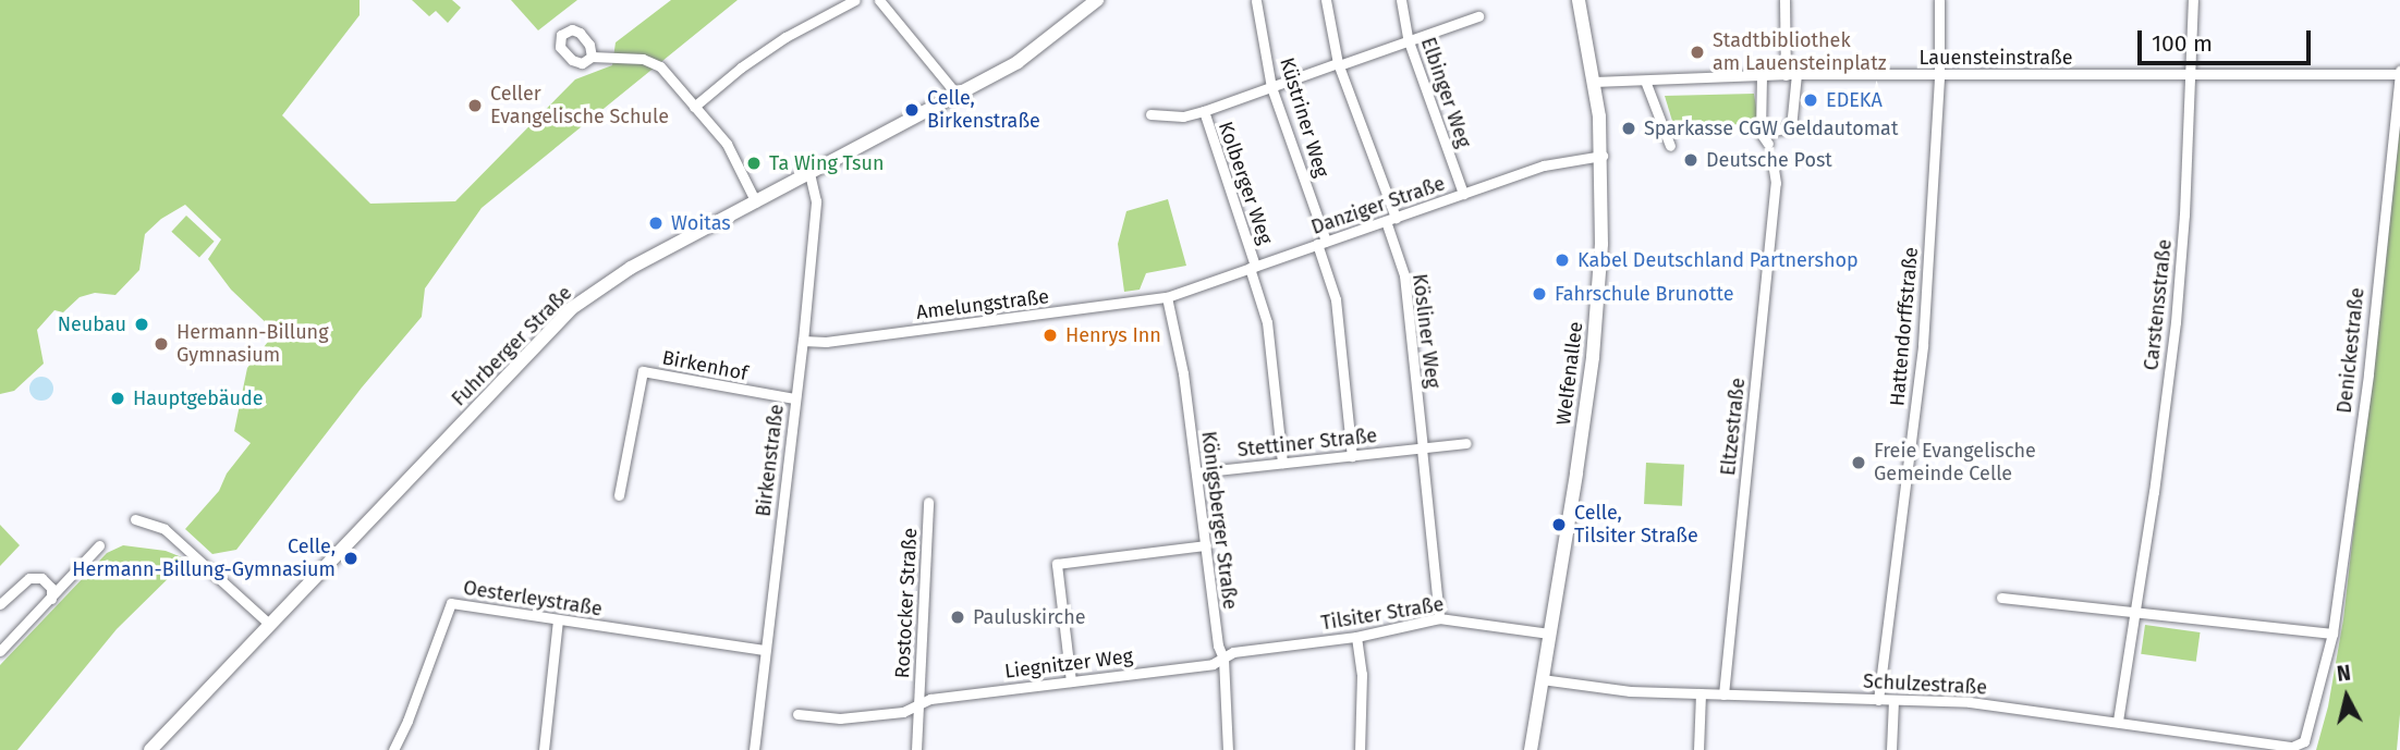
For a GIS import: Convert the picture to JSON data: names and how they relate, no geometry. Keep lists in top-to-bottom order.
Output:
{
  "streets": {
    "main road": ["Fuhrberger Straße", "Welfenallee"],
    "street": [
      "Lauensteinstraße",
      "Elbinger Weg",
      "Küstriner Weg",
      "Kolberger Weg",
      "Danziger Straße",
      "Amelungstraße",
      "Carstensstraße",
      "Hattendorffstraße",
      "Kösliner Weg",
      "Denickestraße",
      "Birkenhof",
      "Eltzestraße",
      "Stettiner Straße",
      "Birkenstraße",
      "Königsberger Straße",
      "Oesterleystraße",
      "Rostocker Straße",
      "Tilsiter Straße",
      "Liegnitzer Weg",
      "Schulzestraße"
    ]
  },
  "crossings": [
    ["Lauensteinstraße", "Carstensstraße"],
    ["Lauensteinstraße", "Hattendorffstraße"],
    ["Lauensteinstraße", "Denickestraße"],
    ["Lauensteinstraße", "Welfenallee"],
    ["Elbinger Weg", "Danziger Straße"],
    ["Küstriner Weg", "Danziger Straße"],
    ["Küstriner Weg", "Stettiner Straße"],
    ["Kolberger Weg", "Danziger Straße"],
    ["Kolberger Weg", "Stettiner Straße"],
    ["Danziger Straße", "Amelungstraße"],
    ["Danziger Straße", "Kösliner Weg"],
    ["Danziger Straße", "Welfenallee"],
    ["Danziger Straße", "Königsberger Straße"],
    ["Amelungstraße", "Birkenstraße"],
    ["Amelungstraße", "Königsberger Straße"],
    ["Carstensstraße", "Schulzestraße"],
    ["Hattendorffstraße", "Schulzestraße"],
    ["Kösliner Weg", "Stettiner Straße"],
    ["Fuhrberger Straße", "Birkenstraße"],
    ["Denickestraße", "Schulzestraße"],
    ["Birkenhof", "Birkenstraße"],
    ["Welfenallee", "Tilsiter Straße"],
    ["Welfenallee", "Schulzestraße"],
    ["Eltzestraße", "Schulzestraße"],
    ["Stettiner Straße", "Königsberger Straße"],
    ["Birkenstraße", "Oesterleystraße"],
    ["Königsberger Straße", "Tilsiter Straße"],
    ["Königsberger Straße", "Liegnitzer Weg"],
    ["Rostocker Straße", "Liegnitzer Weg"],
    ["Tilsiter Straße", "Liegnitzer Weg"]
  ],
  "places": [
    "Stadtbibliothek am Lauensteinplatz",
    "EDEKA",
    "Celler Evangelische Schule",
    "Celle, Birkenstraße",
    "Sparkasse CGW Geldautomat",
    "Deutsche Post",
    "Ta Wing Tsun",
    "Woitas",
    "Kabel Deutschland Partnershop",
    "Fahrschule Brunotte",
    "Neubau",
    "Henrys Inn",
    "Hermann-Billung Gymnasium",
    "Hauptgebäude",
    "Freie Evangelische Gemeinde Celle",
    "Celle, Tilsiter Straße",
    "Celle, Hermann-Billung-Gymnasium",
    "Pauluskirche"
  ],
  "scale_bar": "100 m",
  "north": "top"
}
